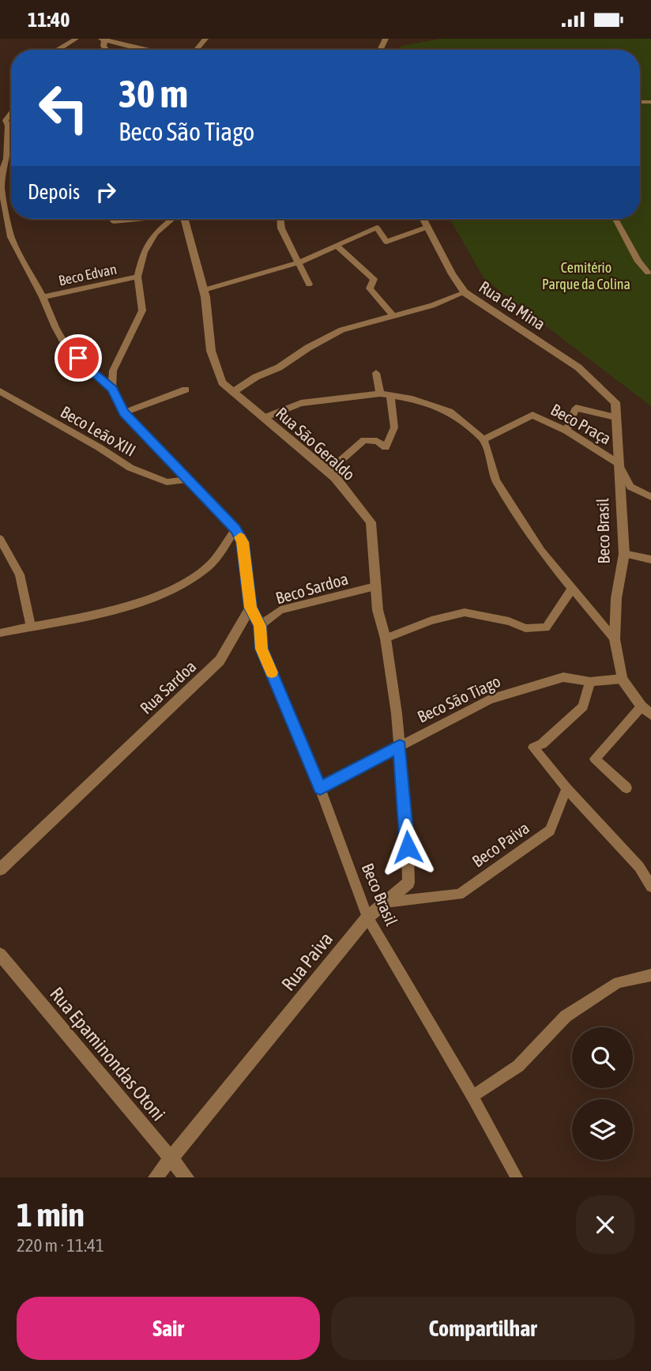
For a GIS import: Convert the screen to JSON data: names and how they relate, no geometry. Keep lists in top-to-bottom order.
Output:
{
  "streets": {
    "street": [
      "Rua da Mina",
      "Rua São Geraldo",
      "Beco Brasil",
      "Rua Sardoa",
      "Rua Paiva",
      "Rua Epaminondas Otoni"
    ],
    "lane": [
      "Beco Edvan",
      "Beco Praça",
      "Beco Leão XIII",
      "Beco Sardoa",
      "Beco São Tiago",
      "Beco Paiva"
    ]
  },
  "crossings": [
    ["Rua da Mina", "Beco Brasil"],
    ["Beco Praça", "Beco Brasil"],
    ["Rua São Geraldo", "Beco Sardoa"],
    ["Rua São Geraldo", "Beco São Tiago"],
    ["Rua São Geraldo", "Rua Paiva"],
    ["Beco Brasil", "Beco Sardoa"],
    ["Beco Brasil", "Rua Sardoa"],
    ["Beco Brasil", "Beco São Tiago"],
    ["Beco Brasil", "Rua Paiva"],
    ["Beco São Tiago", "Rua Paiva"],
    ["Beco Paiva", "Rua Paiva"],
    ["Rua Paiva", "Rua Epaminondas Otoni"]
  ],
  "parks": ["Cemitério Parque da Colina"],
  "page": {
    "status": "11:40",
    "turn": ["30 m", "Beco São Tiago"],
    "then": "Depois",
    "heading": ["1 min", "220 m · 11:41"],
    "buttons": ["Sair", "Compartilhar"]
  }
}
